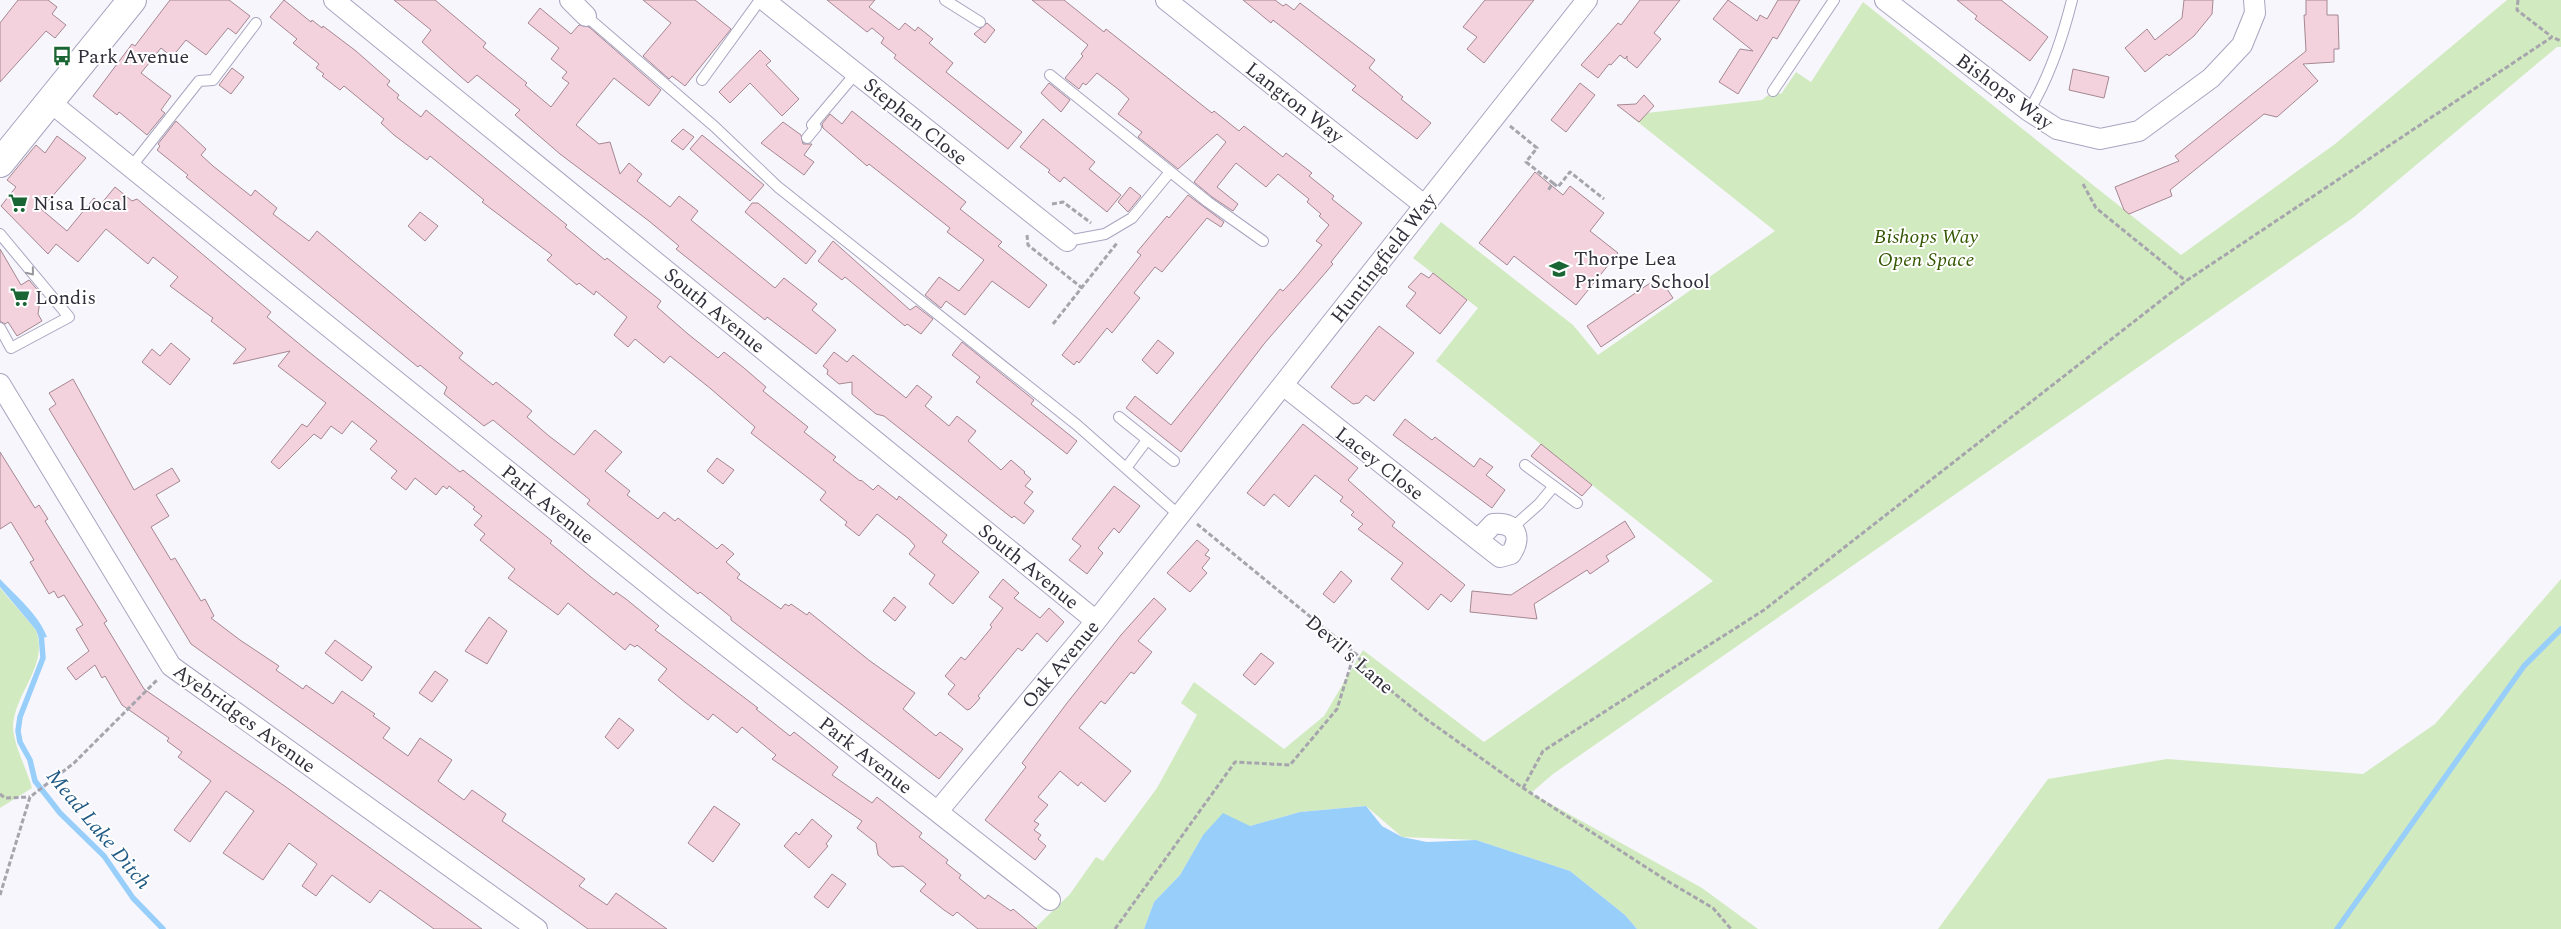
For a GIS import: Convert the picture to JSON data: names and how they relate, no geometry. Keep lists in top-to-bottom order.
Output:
{
  "streets": {
    "street": [
      "Bishops Way",
      "Langton Way",
      "Stephen Close",
      "Huntingfield Way",
      "South Avenue",
      "Lacey Close",
      "Park Avenue",
      "Oak Avenue",
      "Ayebridges Avenue"
    ],
    "path": ["Devil's Lane"]
  },
  "crossings": [
    ["Langton Way", "Huntingfield Way"],
    ["Huntingfield Way", "Lacey Close"],
    ["Huntingfield Way", "Devil's Lane"],
    ["Huntingfield Way", "Oak Avenue"],
    ["South Avenue", "Oak Avenue"],
    ["Park Avenue", "Oak Avenue"],
    ["Devil's Lane", "Oak Avenue"]
  ],
  "water": ["Mead Lake Ditch"],
  "parks": ["Bishops Way Open Space"],
  "places": {
    "bus stop": ["Park Avenue"],
    "supermarket": ["Nisa Local", "Londis"],
    "school or university": ["Thorpe Lea Primary School"]
  }
}
